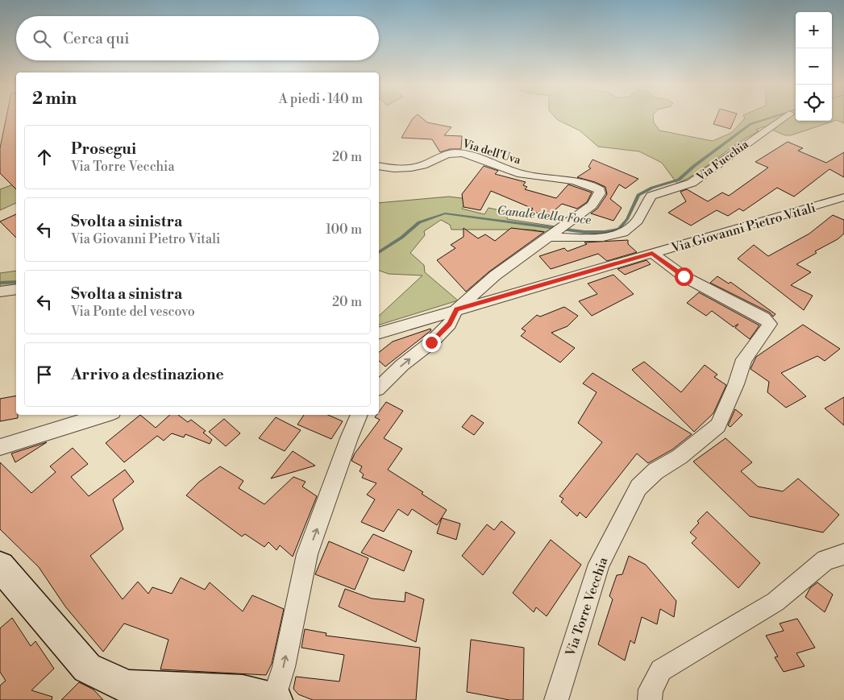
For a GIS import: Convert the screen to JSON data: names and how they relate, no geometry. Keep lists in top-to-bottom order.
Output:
{
  "streets": {
    "street": [
      "Via dell'Uva",
      "Via Fucchia",
      "Via Giovanni Pietro Vitali",
      "Via Torre Vecchia"
    ]
  },
  "crossings": [
    ["Via Giovanni Pietro Vitali", "Via Torre Vecchia"]
  ],
  "water": ["Canale della Foce"],
  "page": {
    "map_buttons": ["+", "−"],
    "search": "Cerca qui",
    "heading": ["2 min", "A piedi · 140 m"],
    "list": [
      ["Prosegui", "Via Torre Vecchia", "20 m"],
      ["Svolta a sinistra", "Via Giovanni Pietro Vitali", "100 m"],
      ["Svolta a sinistra", "Via Ponte del vescovo", "20 m"],
      "Arrivo a destinazione"
    ]
  }
}
